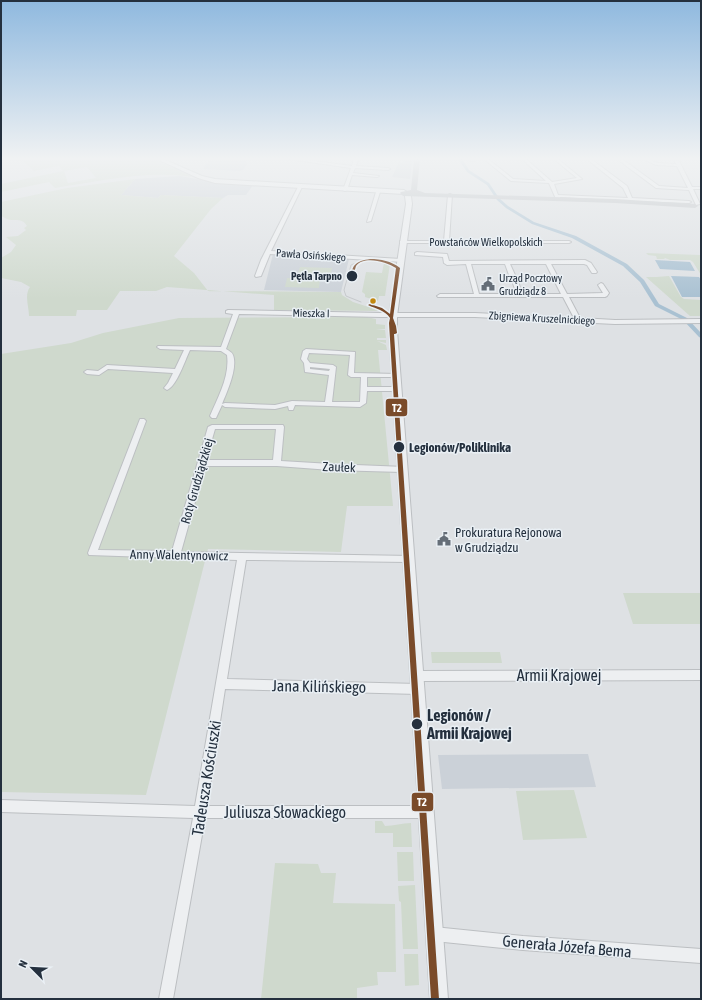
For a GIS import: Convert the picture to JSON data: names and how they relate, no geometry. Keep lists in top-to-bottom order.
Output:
{
  "streets": {
    "street": [
      "Powstańców Wielkopolskich",
      "Pawła Osińskiego",
      "Mieszka I",
      "Zbigniewa Kruszelnickiego",
      "Zaułek",
      "Roty Grudziądzkiej",
      "Anny Walentynowicz",
      "Armii Krajowej",
      "Jana Kilińskiego",
      "Tadeusza Kościuszki",
      "Juliusza Słowackiego",
      "Generała Józefa Bema"
    ]
  },
  "crossings": [
    ["Mieszka I", "Zbigniewa Kruszelnickiego"],
    ["Zaułek", "Roty Grudziądzkiej"],
    ["Roty Grudziądzkiej", "Anny Walentynowicz"],
    ["Anny Walentynowicz", "Tadeusza Kościuszki"],
    ["Armii Krajowej", "Jana Kilińskiego"],
    ["Jana Kilińskiego", "Tadeusza Kościuszki"],
    ["Tadeusza Kościuszki", "Juliusza Słowackiego"]
  ],
  "places": {
    "other": ["Pętla Tarpno", "Legionów/Poliklinika", "Legionów / Armii Krajowej"],
    "public building": ["Urząd Pocztowy Grudziądz 8", "Prokuratura Rejonowa w Grudziądzu"]
  },
  "lines": ["transit line T2"],
  "north": "top left"
}
